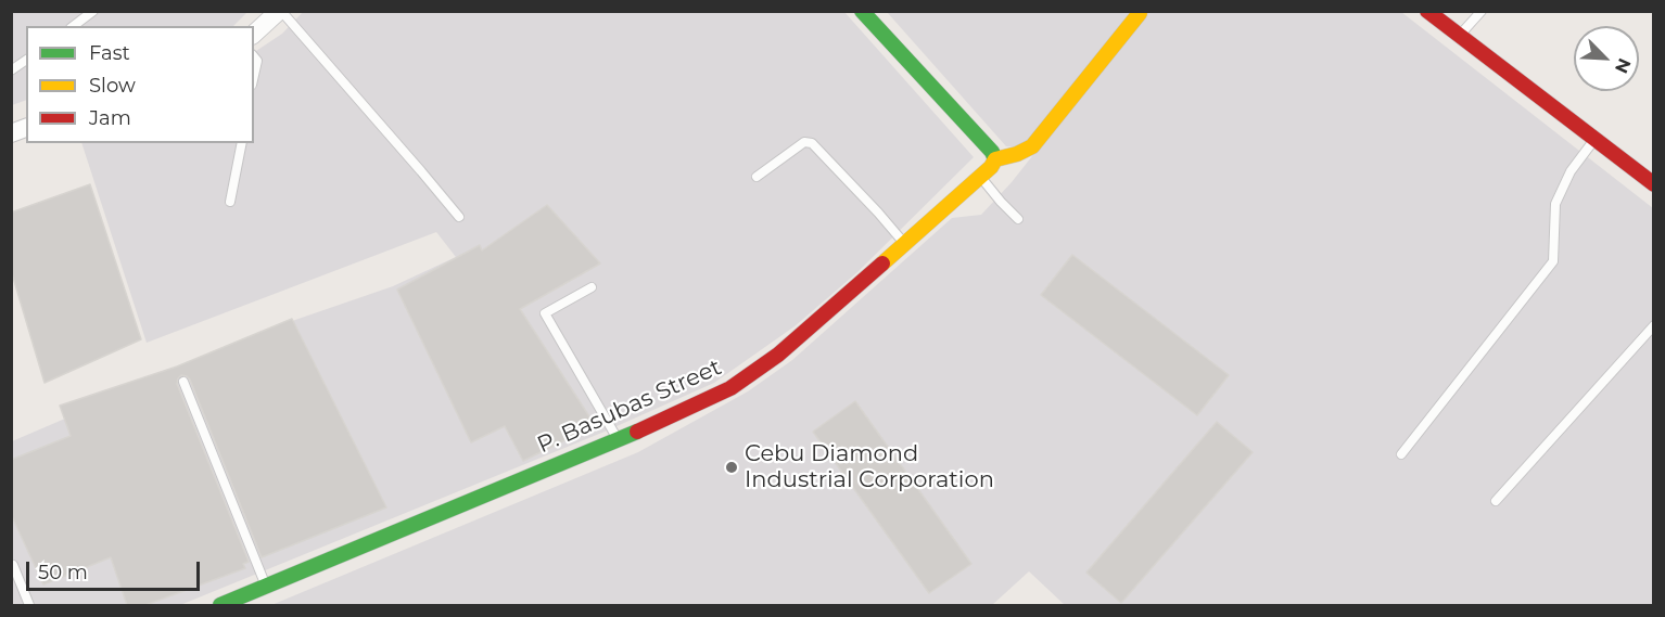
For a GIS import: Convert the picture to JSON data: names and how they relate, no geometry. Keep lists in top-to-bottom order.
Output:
{
  "streets": {
    "street": ["P. Basubas Street"]
  },
  "places": ["Cebu Diamond Industrial Corporation"],
  "legend": ["Fast", "Slow", "Jam"],
  "scale_bar": "50 m",
  "north": "bottom right"
}
